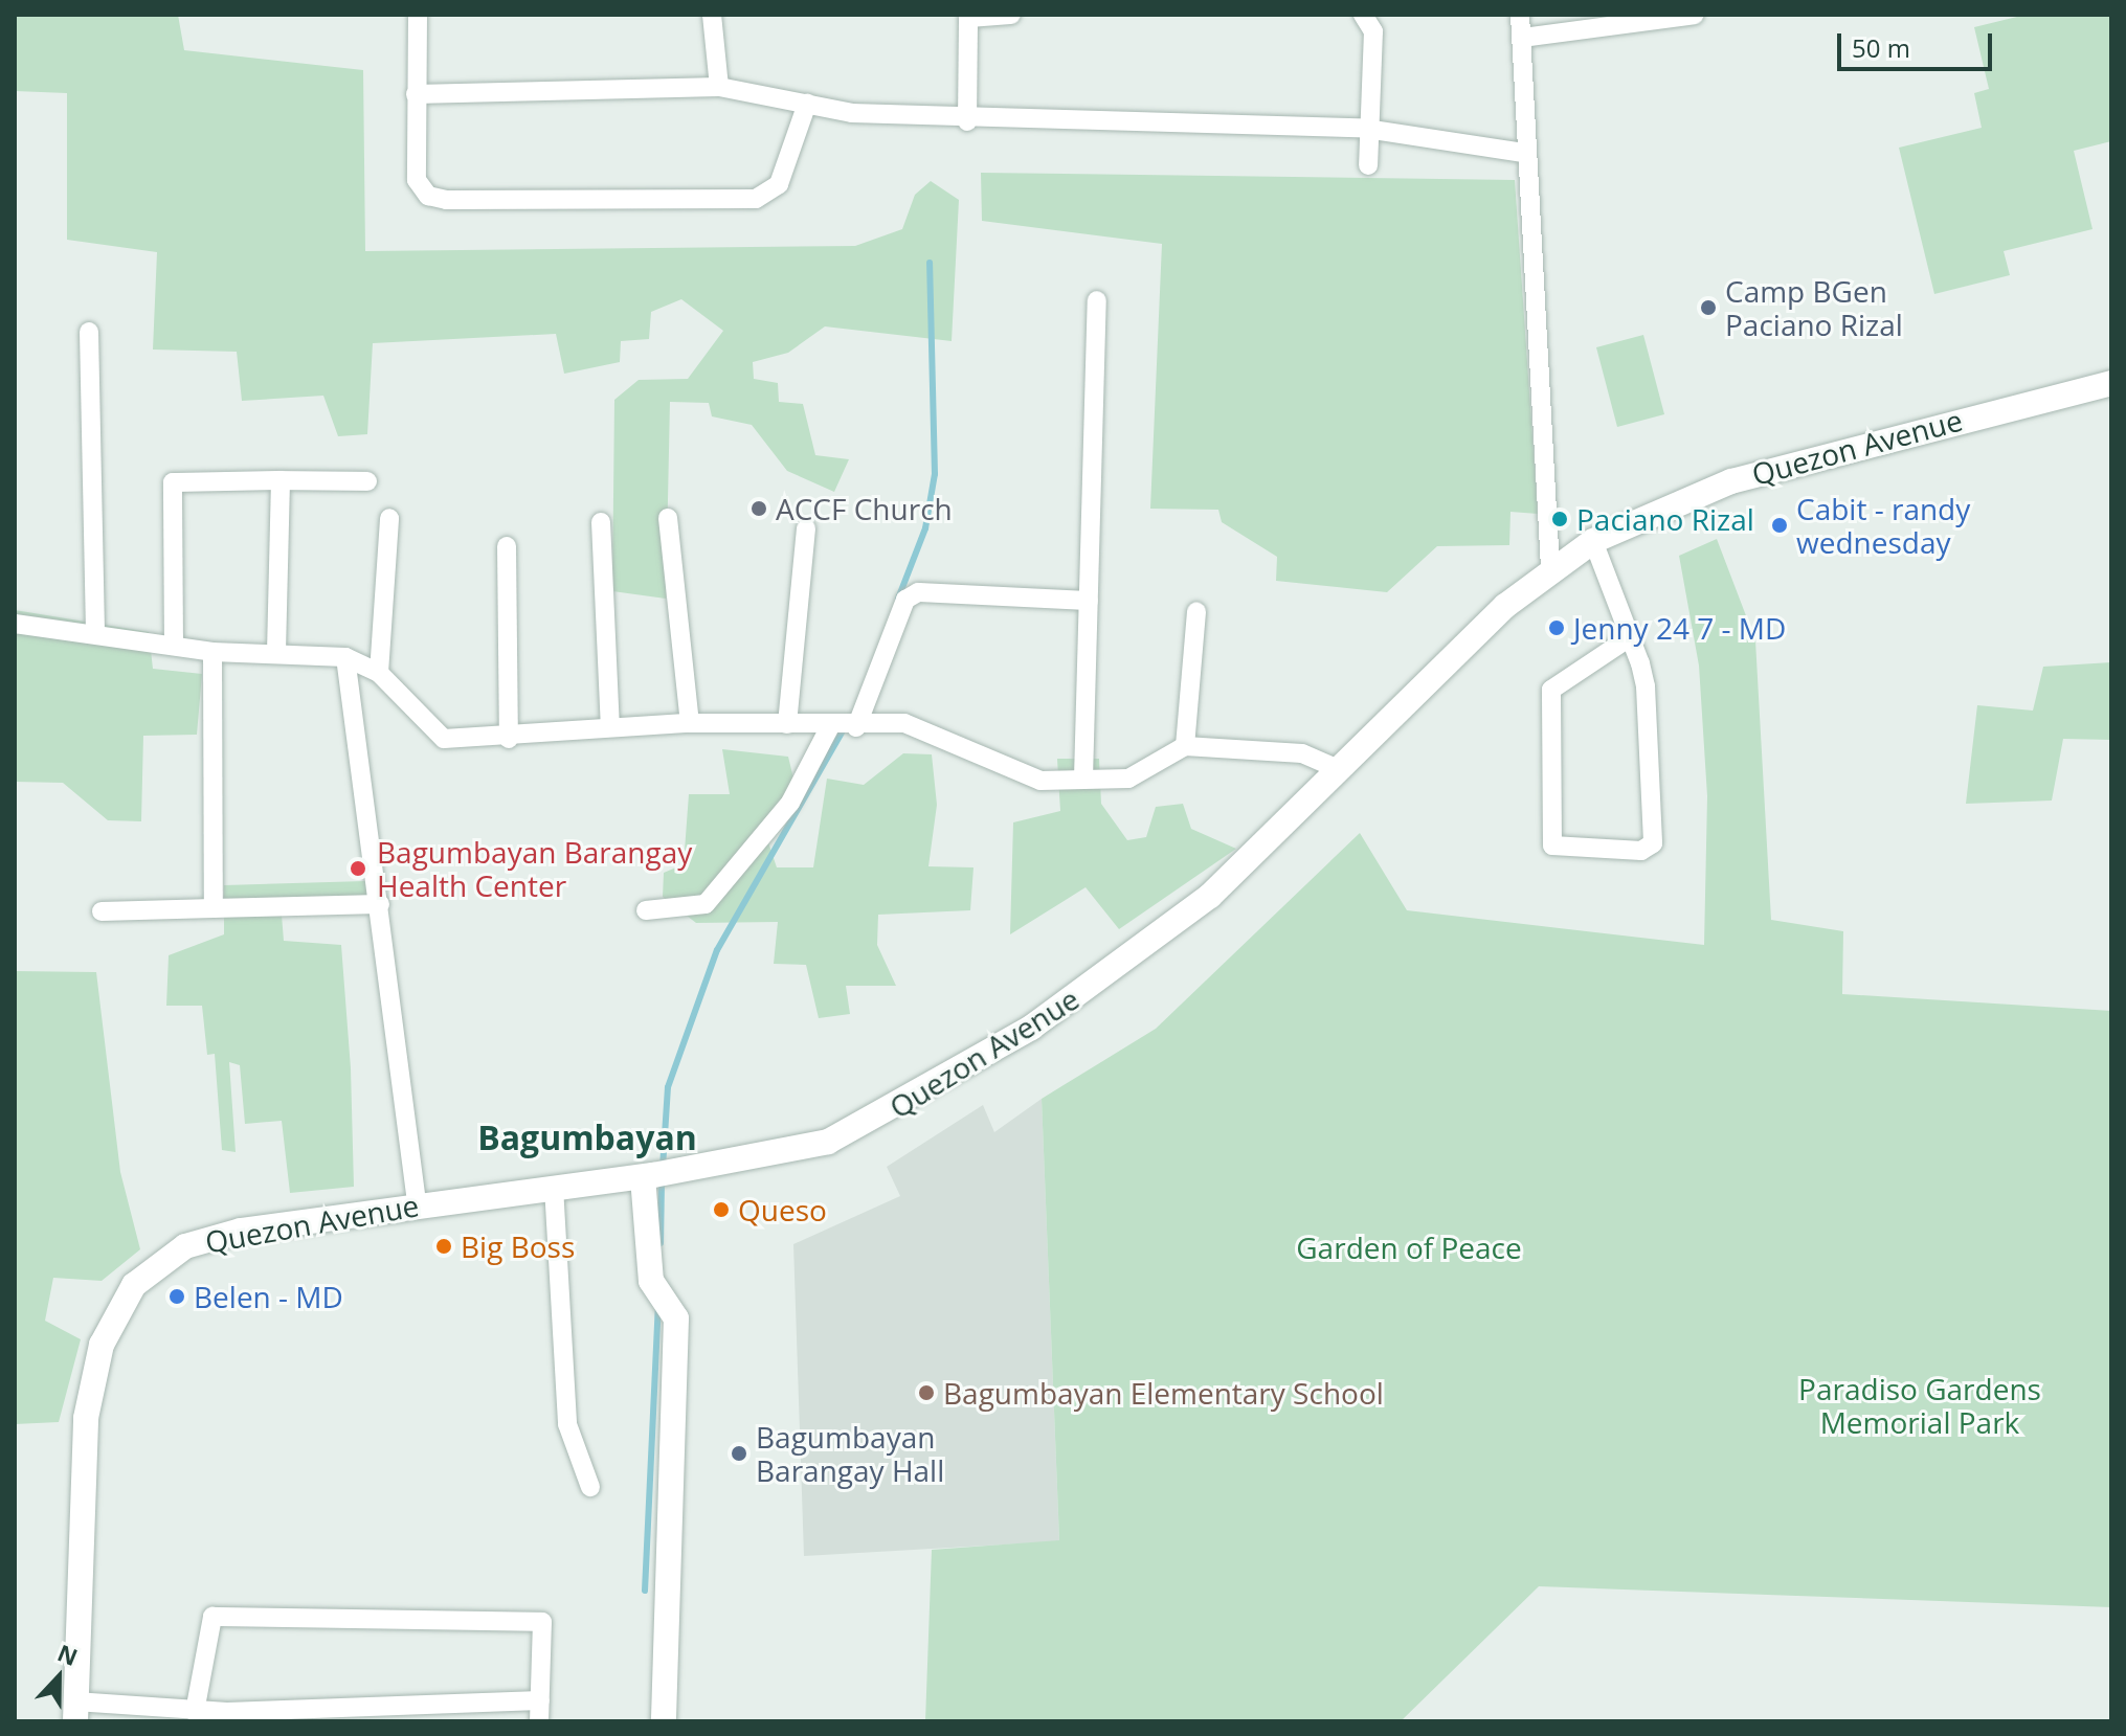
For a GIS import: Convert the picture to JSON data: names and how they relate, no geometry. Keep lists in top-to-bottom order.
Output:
{
  "streets": {
    "main road": ["Quezon Avenue"]
  },
  "districts": ["Bagumbayan"],
  "parks": ["Garden of Peace", "Paradiso Gardens Memorial Park"],
  "places": [
    "Camp BGen Paciano Rizal",
    "ACCF Church",
    "Paciano Rizal",
    "Cabit - randy wednesday",
    "Jenny 24 7 - MD",
    "Bagumbayan Barangay Health Center",
    "Queso",
    "Big Boss",
    "Belen - MD",
    "Bagumbayan Elementary School",
    "Bagumbayan Barangay Hall"
  ],
  "scale_bar": "50 m",
  "north": "top"
}
